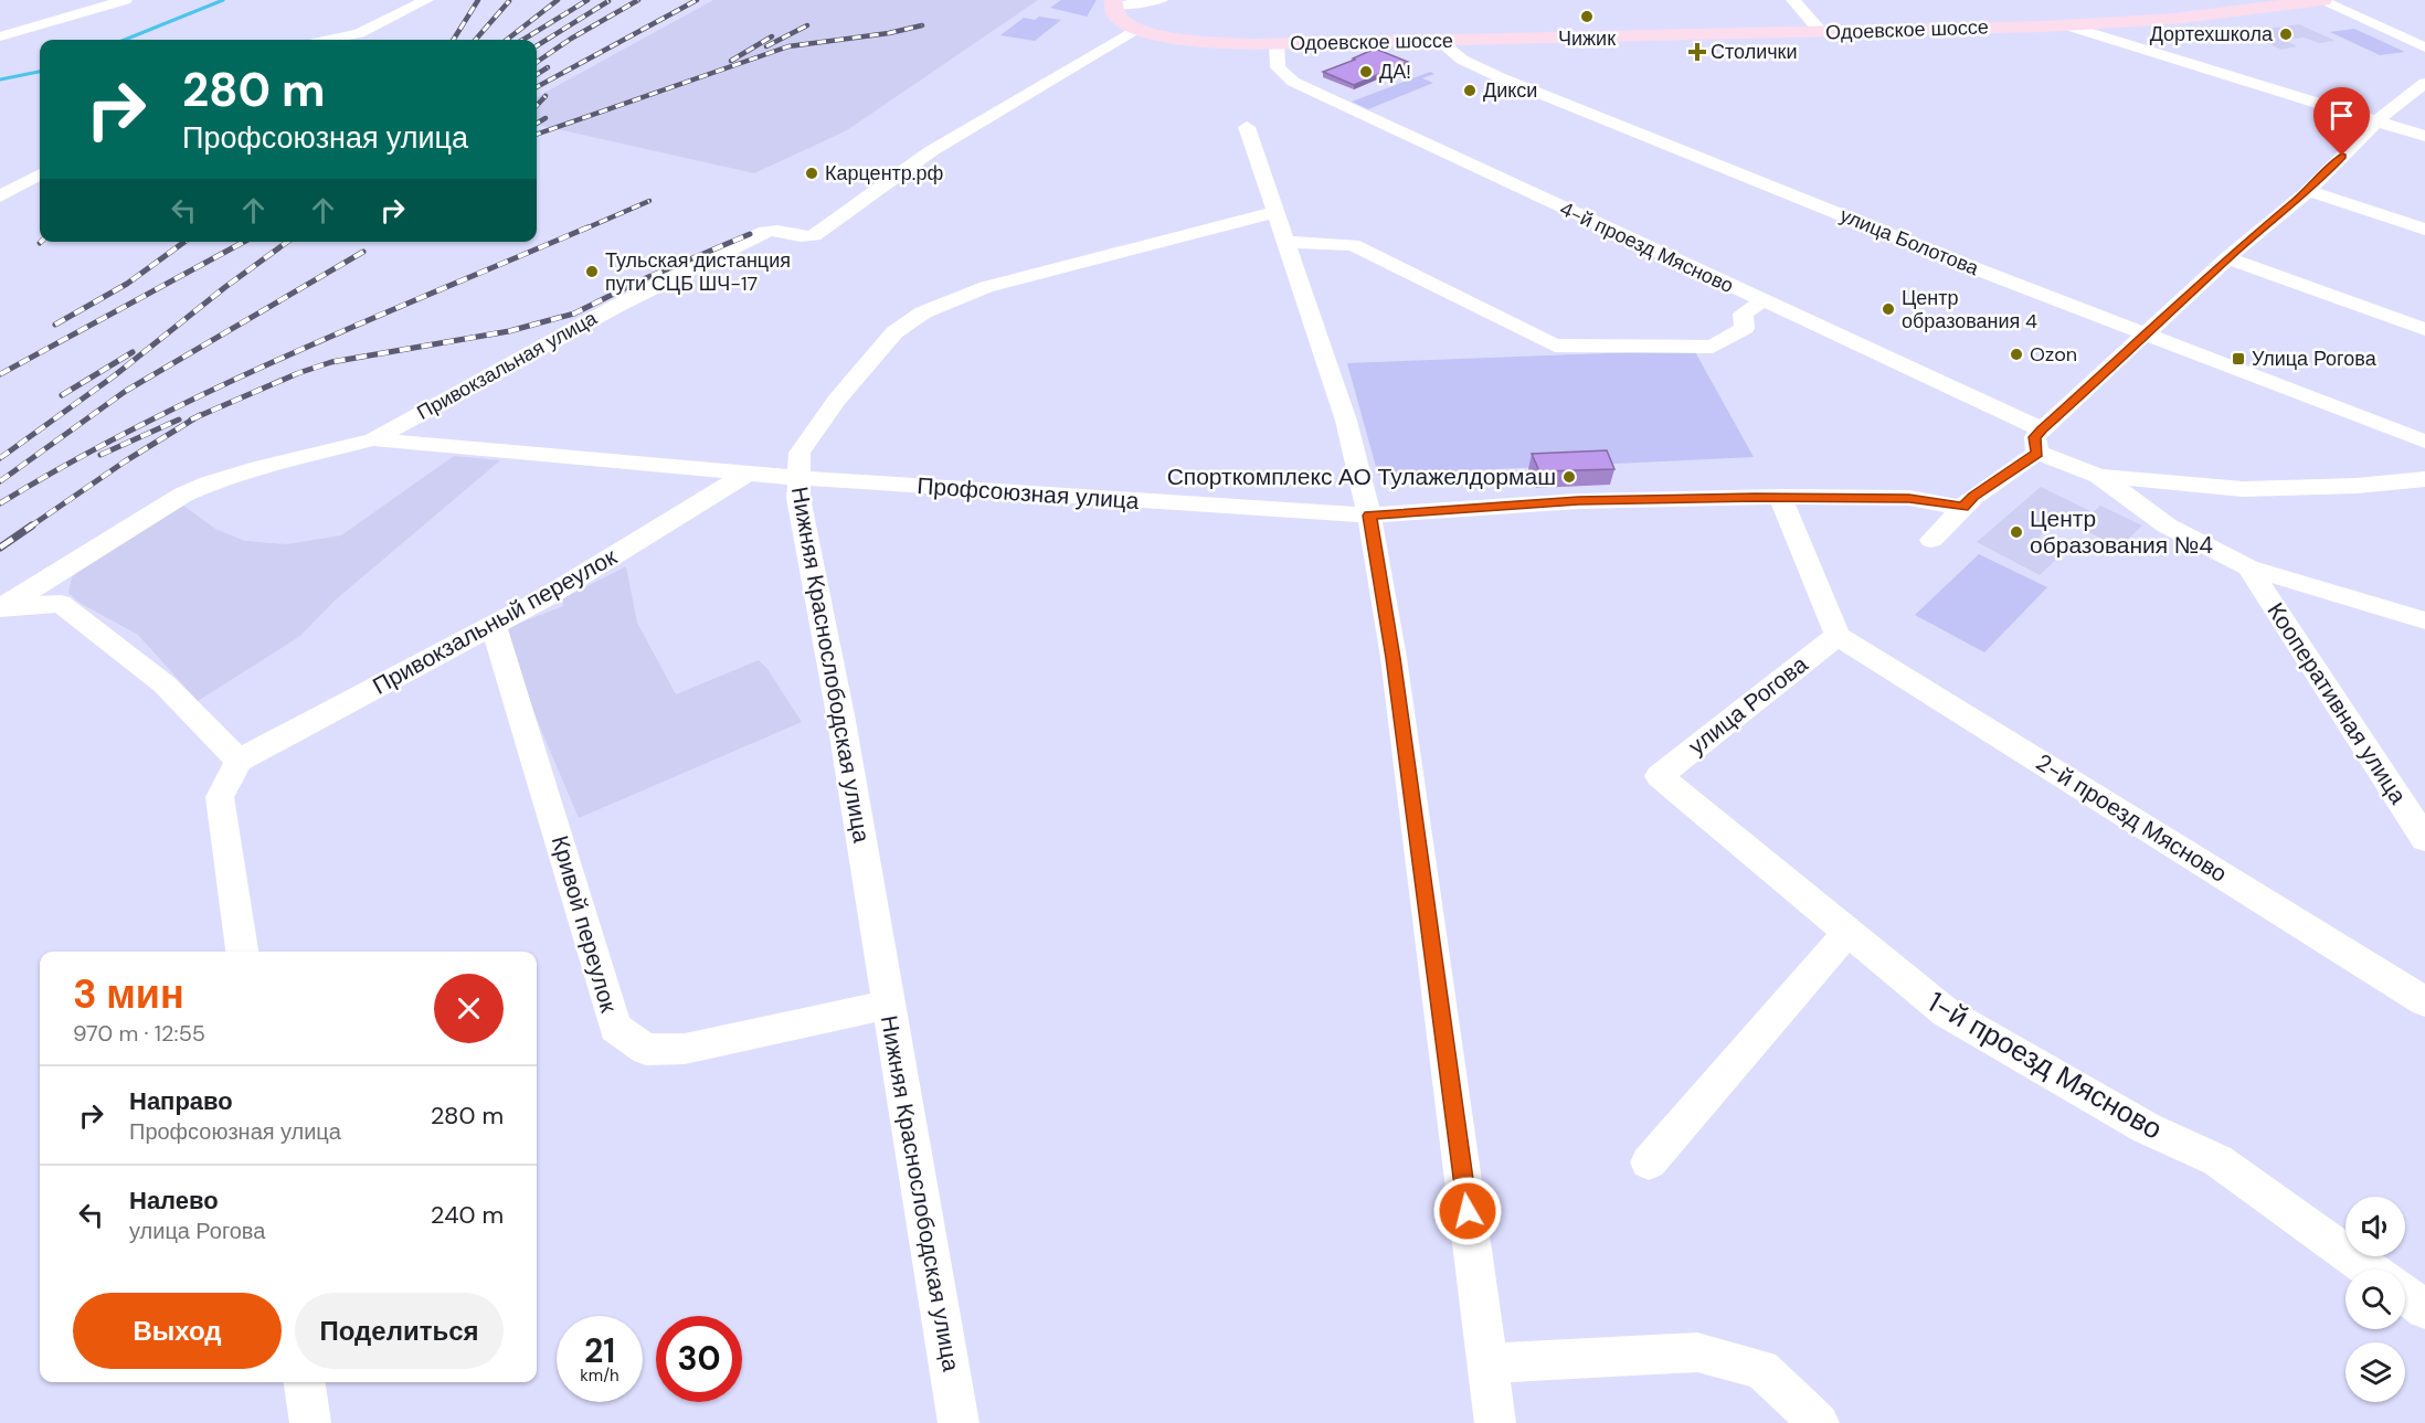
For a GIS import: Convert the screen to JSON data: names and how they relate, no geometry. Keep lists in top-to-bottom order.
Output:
{
  "streets": {
    "main road": ["Одоевское шоссе"],
    "street": [
      "улица Болотова",
      "4-й проезд Мясново",
      "Привокзальная улица",
      "Профсоюзная улица",
      "Привокзальный переулок",
      "Нижняя Краснослободская улица",
      "Кооперативная улица",
      "улица Рогова",
      "2-й проезд Мясново",
      "Кривой переулок",
      "1-й проезд Мясново"
    ]
  },
  "crossings": [
    ["Одоевское шоссе", "улица Болотова"],
    ["Одоевское шоссе", "4-й проезд Мясново"],
    ["Одоевское шоссе", "Привокзальная улица"],
    ["Привокзальная улица", "Профсоюзная улица"],
    ["Профсоюзная улица", "Привокзальный переулок"],
    ["Профсоюзная улица", "Нижняя Краснослободская улица"],
    ["Привокзальный переулок", "Кривой переулок"],
    ["Нижняя Краснослободская улица", "Кривой переулок"],
    ["улица Рогова", "2-й проезд Мясново"],
    ["улица Рогова", "1-й проезд Мясново"]
  ],
  "places": {
    "other": [
      "Чижик",
      "Дортехшкола",
      "ДА!",
      "Дикси",
      "Карцентр.рф",
      "Тульская дистанция пути СЦБ ШЧ-17",
      "Центр образования 4",
      "Ozon",
      "Спорткомплекс АО Тулажелдормаш",
      "Центр образования №4"
    ],
    "health": ["Столички"],
    "transit": ["Улица Рогова"]
  },
  "page": {
    "turn": ["280 m", "Профсоюзная улица"],
    "heading": ["3 мин", "970 m · 12:55"],
    "list": [
      {
        "name": "Направо",
        "note": "Профсоюзная улица",
        "value": "280 m"
      },
      {
        "name": "Налево",
        "note": "улица Рогова",
        "value": "240 m"
      }
    ],
    "buttons": ["Выход", "Поделиться"],
    "speed": "21 km/h",
    "limit": "30"
  }
}
